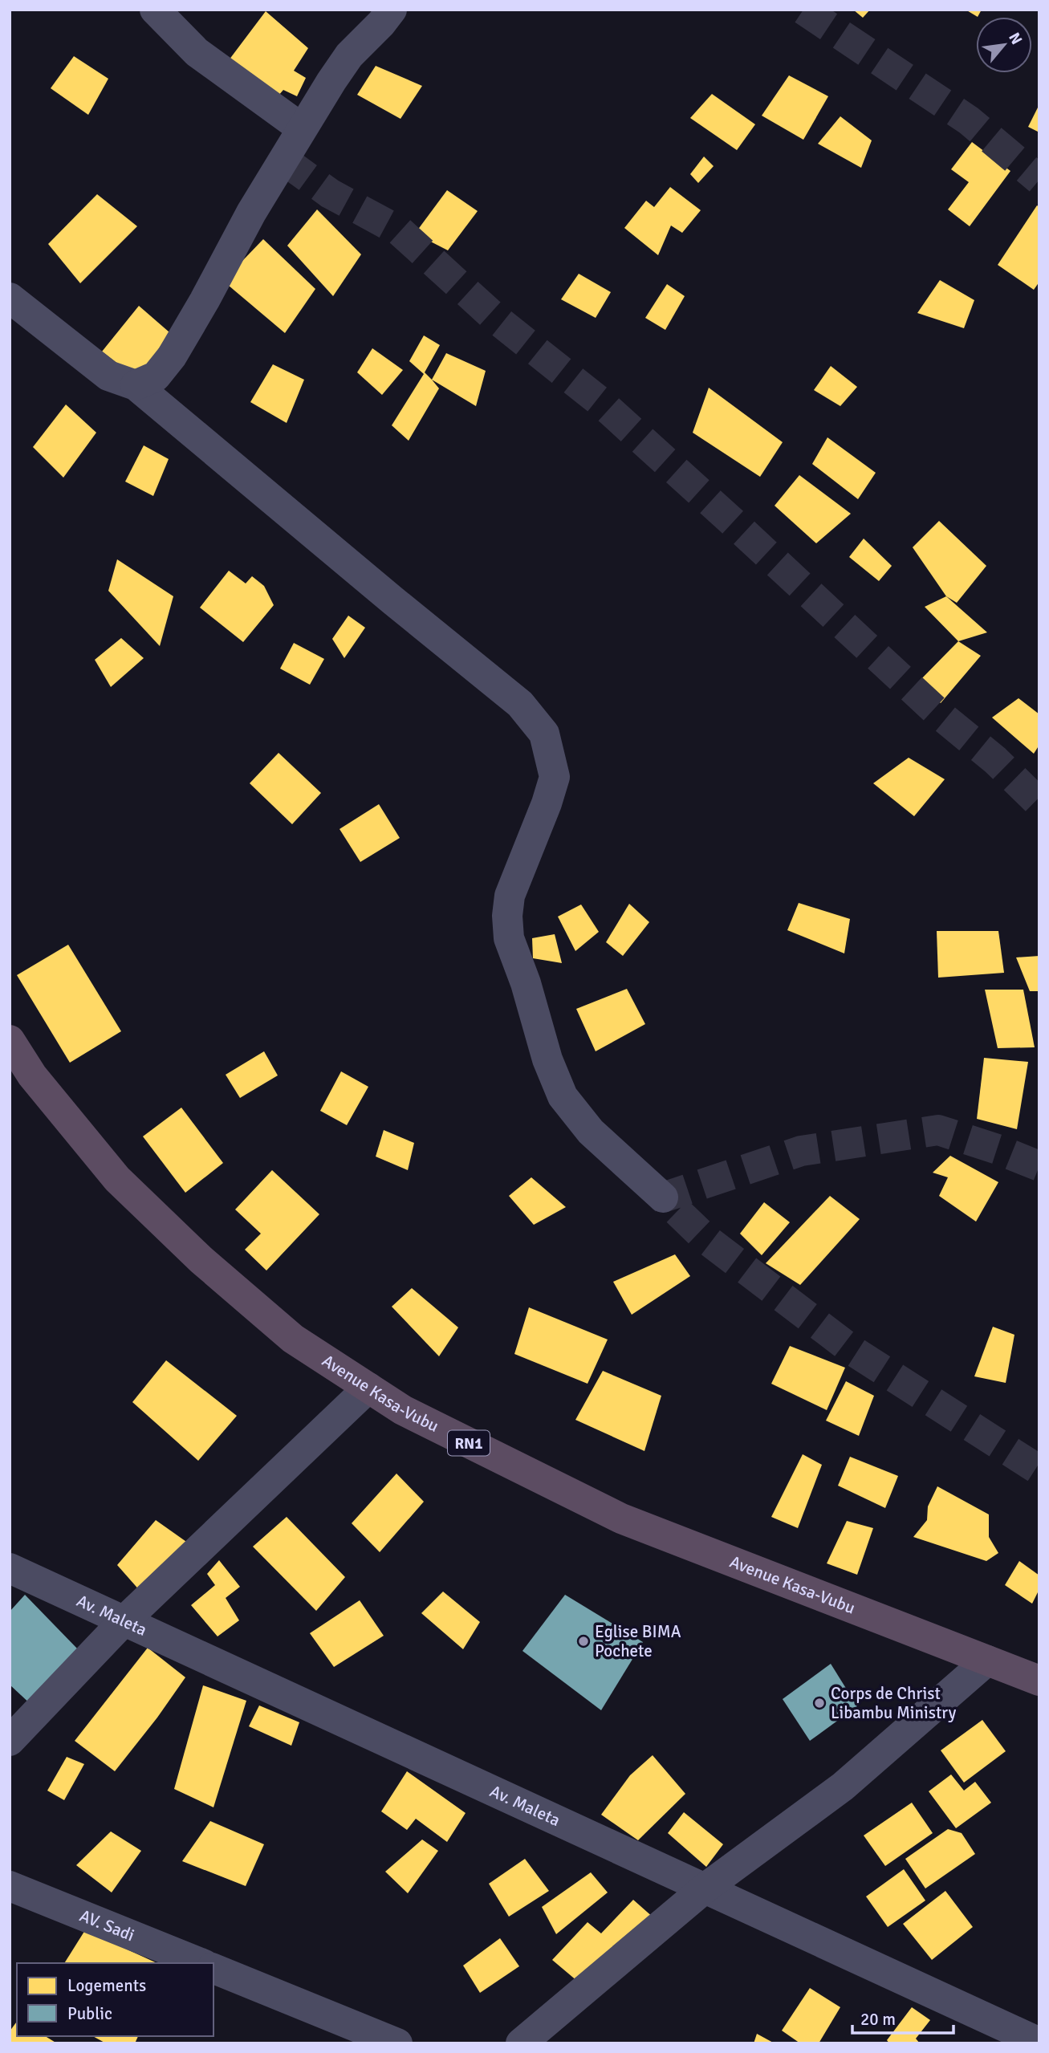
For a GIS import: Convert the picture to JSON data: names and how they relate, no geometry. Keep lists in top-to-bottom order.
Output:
{
  "streets": {
    "highway": ["Avenue Kasa-Vubu", "RN1"],
    "street": ["Av. Maleta", "AV. Sadi"]
  },
  "places": ["Eglise BIMA Pochete", "Corps de Christ Libambu Ministry"],
  "legend": ["Logements", "Public"],
  "scale_bar": "20 m",
  "north": "top right"
}
